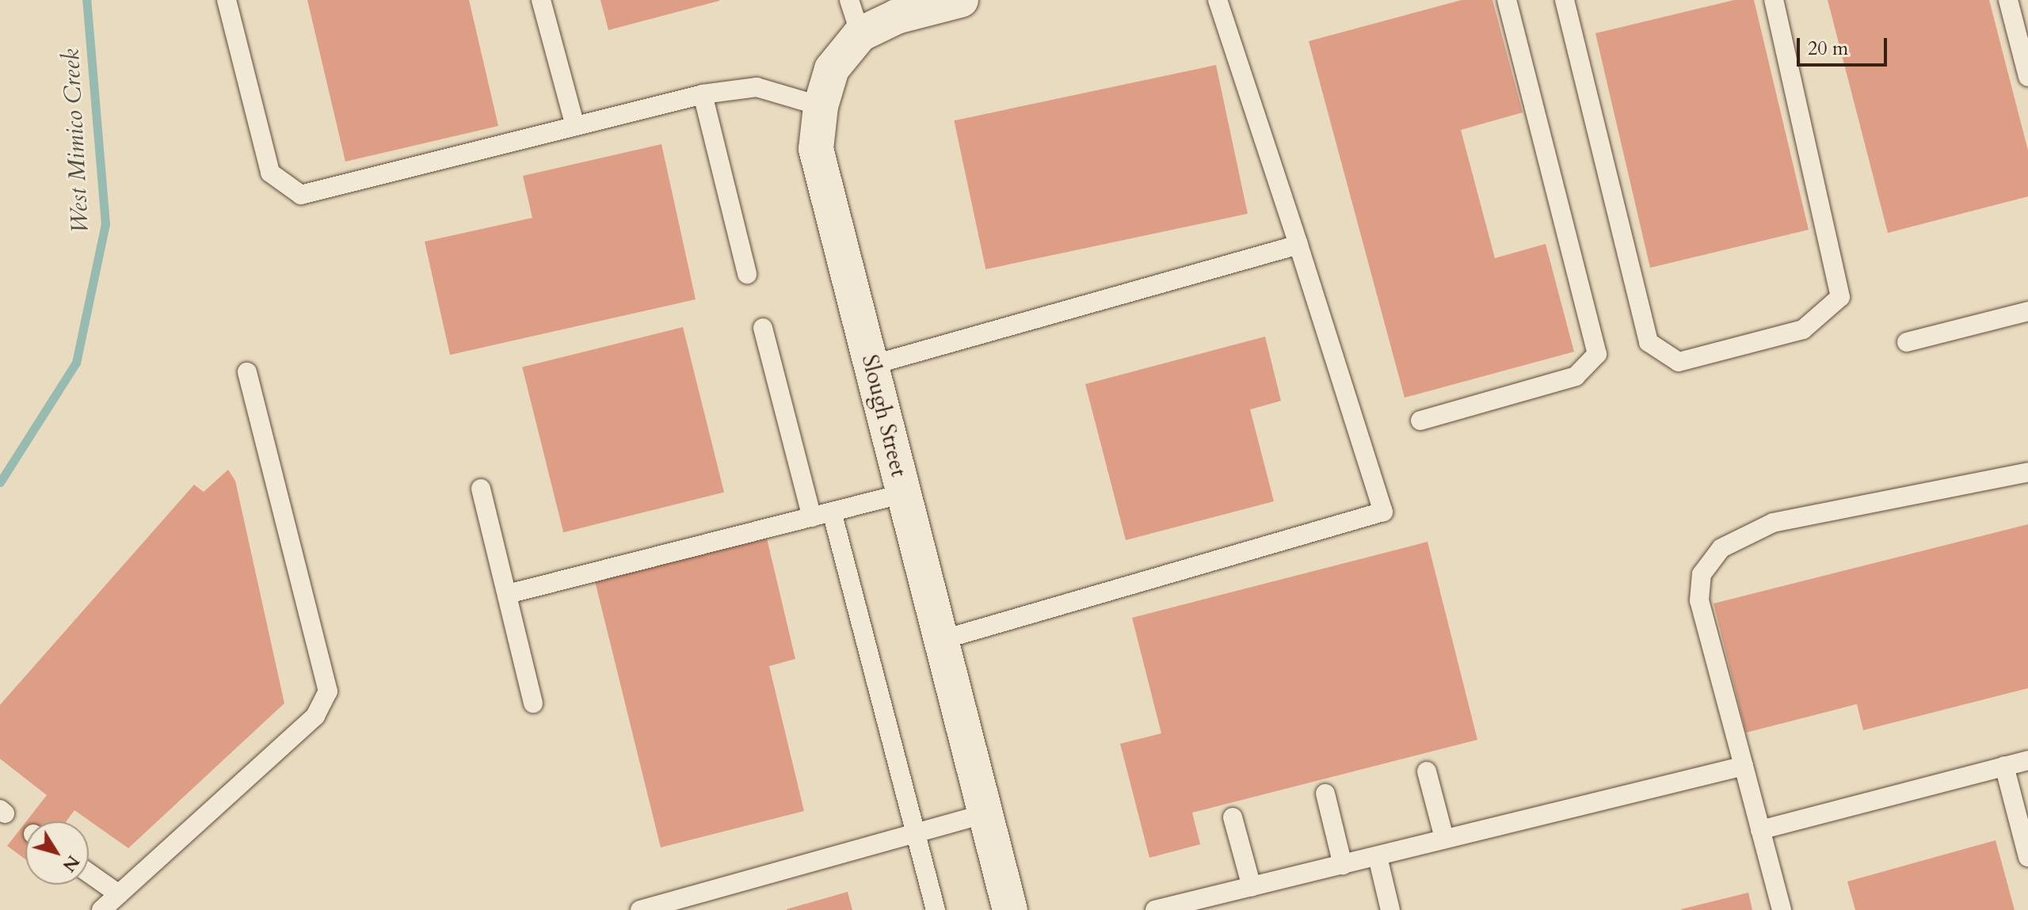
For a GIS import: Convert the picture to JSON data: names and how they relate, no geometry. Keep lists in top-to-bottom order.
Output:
{
  "streets": {
    "street": ["Slough Street"]
  },
  "water": ["West Mimico Creek"],
  "scale_bar": "20 m",
  "north": "bottom right"
}
